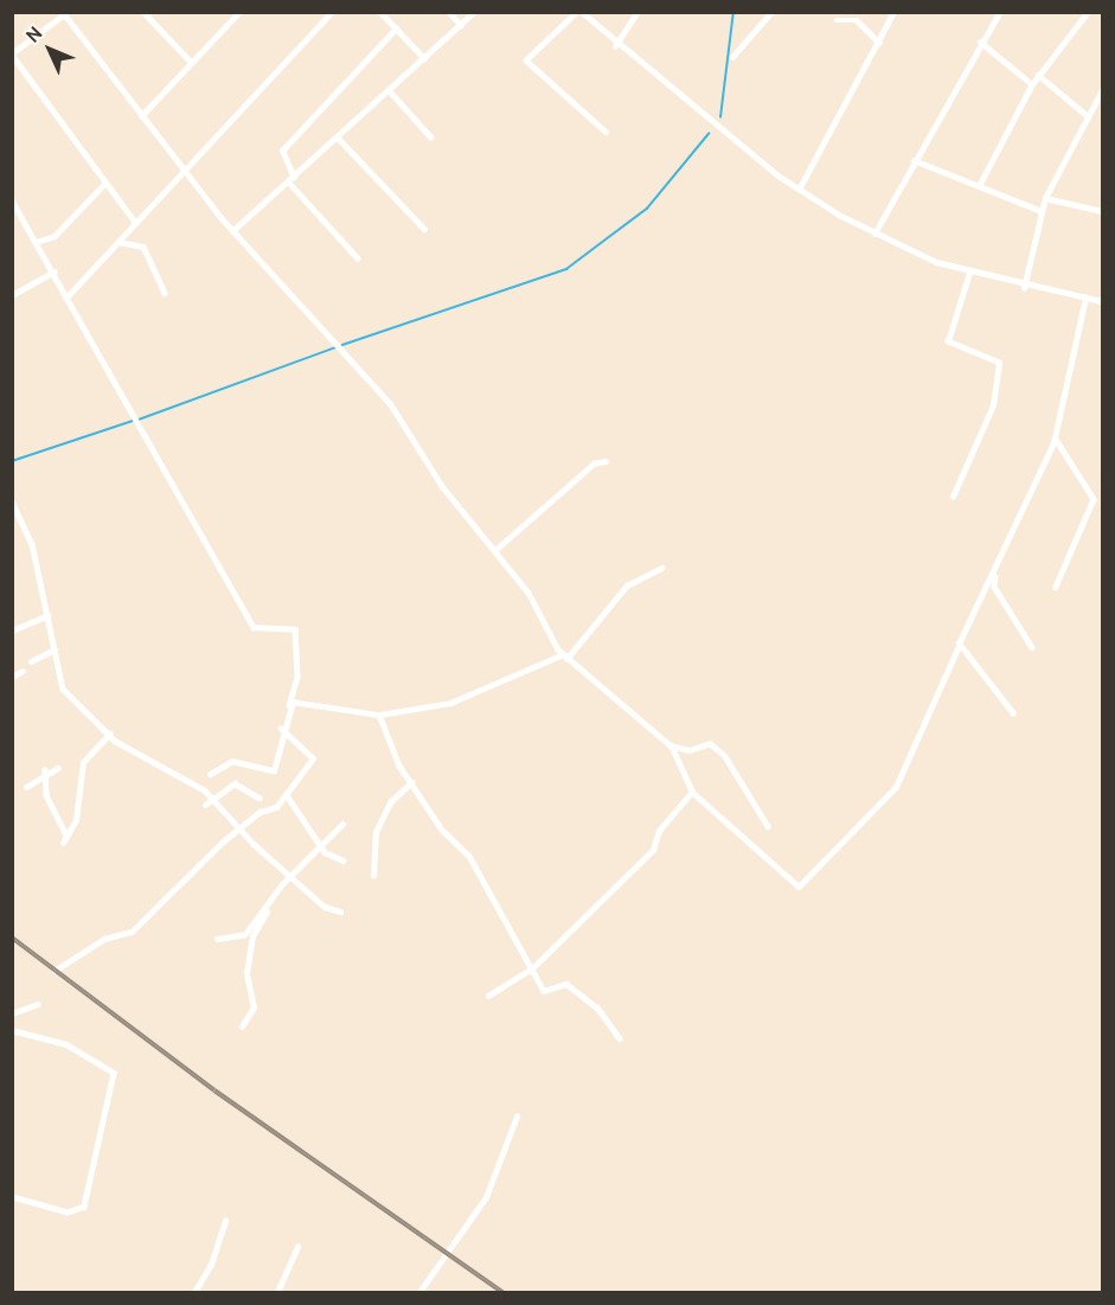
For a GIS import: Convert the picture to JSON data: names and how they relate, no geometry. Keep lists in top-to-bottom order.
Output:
{
  "north": "top left"
}
